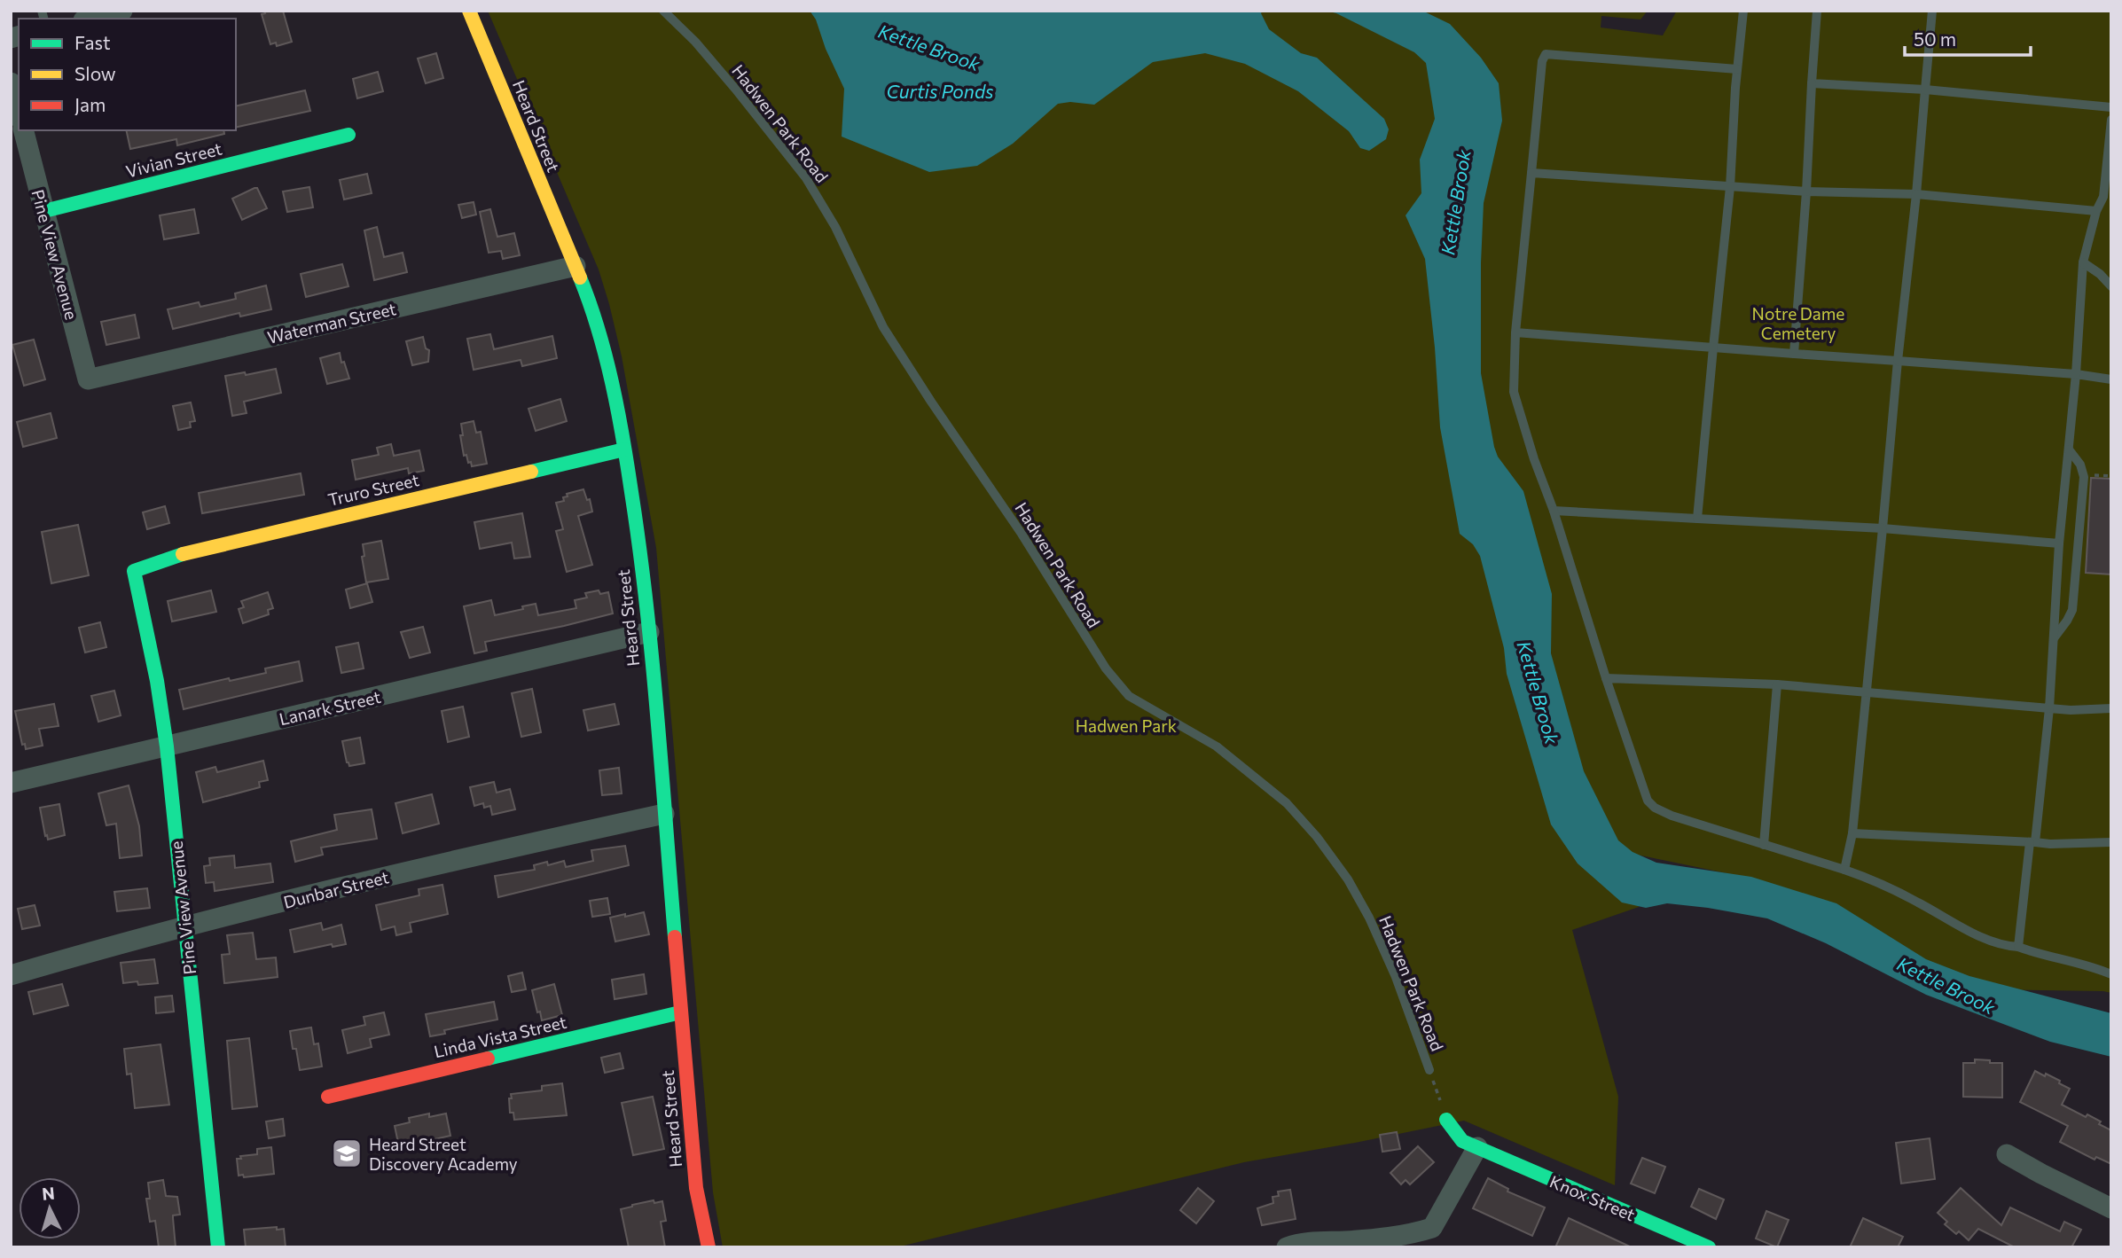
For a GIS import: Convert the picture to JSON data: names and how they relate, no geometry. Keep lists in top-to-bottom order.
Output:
{
  "streets": {
    "street": [
      "Heard Street",
      "Vivian Street",
      "Pine View Avenue",
      "Waterman Street",
      "Truro Street",
      "Lanark Street",
      "Dunbar Street",
      "Linda Vista Street",
      "Knox Street"
    ],
    "lane": ["Hadwen Park Road"]
  },
  "crossings": [
    ["Heard Street", "Waterman Street"],
    ["Heard Street", "Truro Street"],
    ["Heard Street", "Lanark Street"],
    ["Heard Street", "Dunbar Street"],
    ["Heard Street", "Linda Vista Street"],
    ["Vivian Street", "Pine View Avenue"],
    ["Pine View Avenue", "Waterman Street"],
    ["Pine View Avenue", "Truro Street"],
    ["Pine View Avenue", "Lanark Street"],
    ["Pine View Avenue", "Dunbar Street"]
  ],
  "water": ["Kettle Brook", "Curtis Ponds"],
  "parks": ["Notre Dame Cemetery", "Hadwen Park"],
  "places": {
    "school or university": ["Heard Street Discovery Academy"]
  },
  "legend": ["Fast", "Slow", "Jam"],
  "scale_bar": "50 m",
  "north": "top"
}
